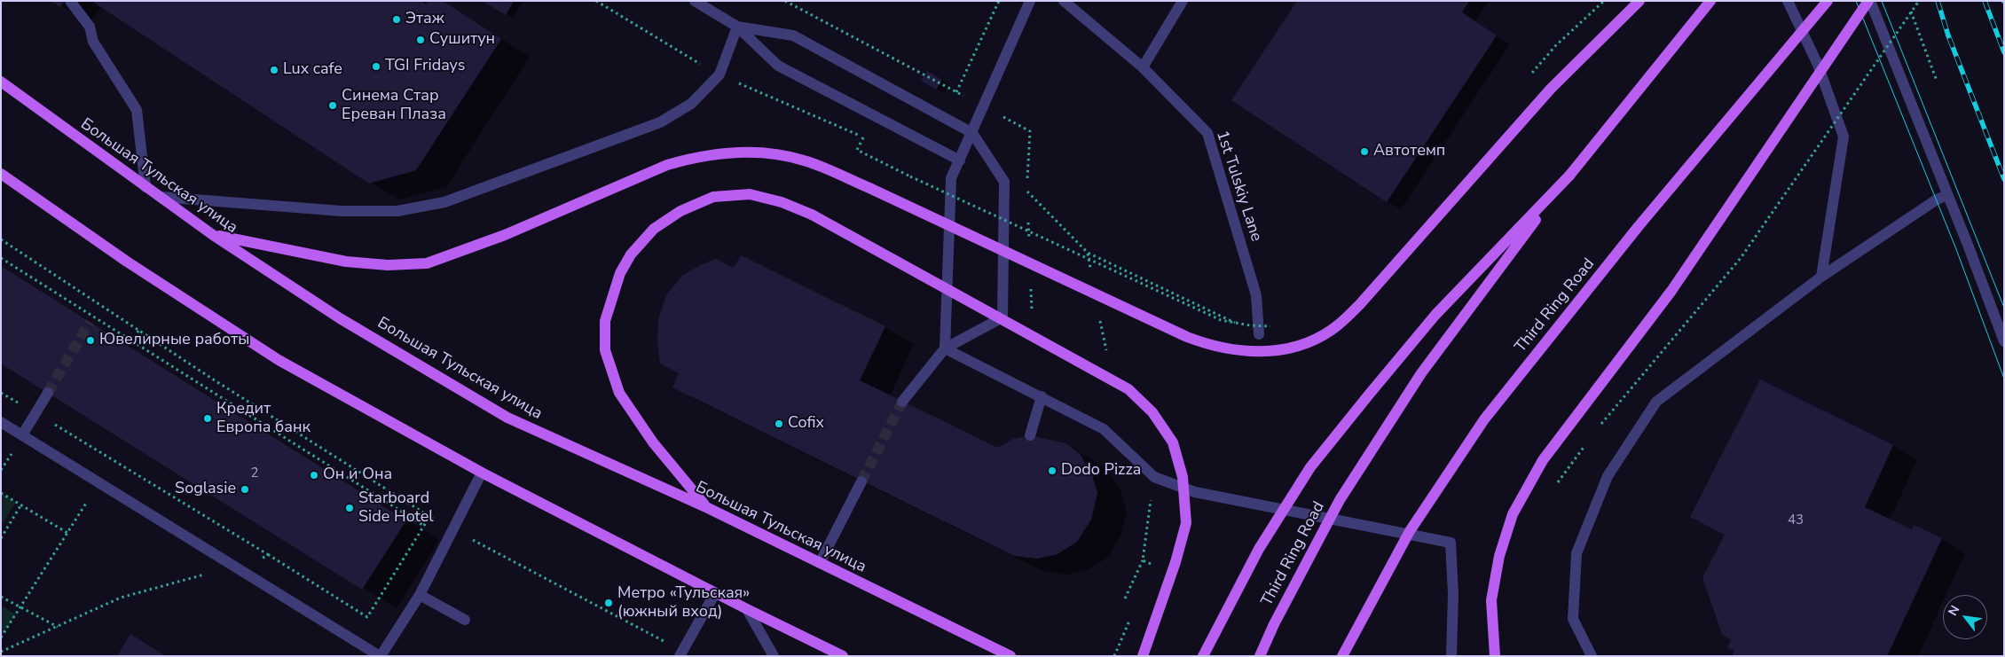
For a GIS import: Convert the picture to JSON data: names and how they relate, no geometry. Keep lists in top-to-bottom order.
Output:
{
  "streets": {
    "main road": ["Большая Тульская улица", "Third Ring Road"],
    "street": ["1st Tulskiy Lane"]
  },
  "places": [
    "Этаж",
    "Сушитун",
    "TGI Fridays",
    "Lux cafe",
    "Синема Стар Ереван Плаза",
    "Автотемп",
    "Ювелирные работы",
    "Кредит Европа банк",
    "Cofix",
    "Dodo Pizza",
    "Он и Она",
    "Soglasie",
    "Starboard Side Hotel",
    "Метро «Тульская» (южный вход)"
  ],
  "house_numbers": ["2", "43"],
  "north": "top left"
}
